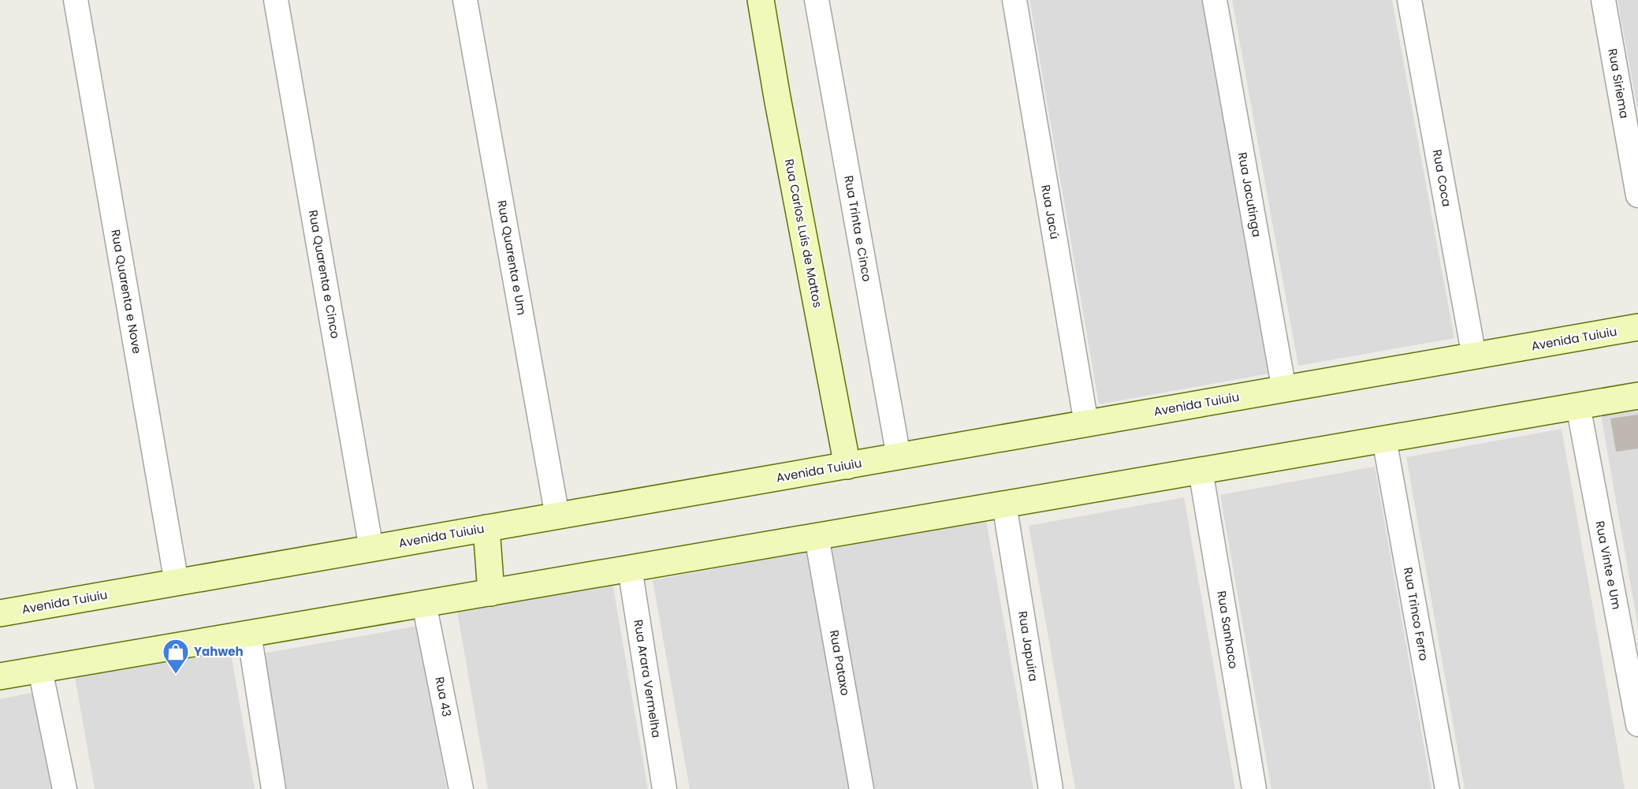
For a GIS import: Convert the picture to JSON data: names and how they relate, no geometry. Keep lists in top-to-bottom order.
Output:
{
  "streets": {
    "main road": ["Rua Carlos Luís de Mattos", "Avenida Tuiuiu"],
    "street": [
      "Rua Siriema",
      "Rua Coca",
      "Rua Jacutinga",
      "Rua Jacú",
      "Rua Trinta e Cinco",
      "Rua Quarenta e Um",
      "Rua Quarenta e Cinco",
      "Rua Quarenta e Nove",
      "Rua Vinte e Um",
      "Rua Trinco Ferro",
      "Rua Sanhaco",
      "Rua Japuira",
      "Rua Pataxo",
      "Rua Arara Vermelha",
      "Rua 43"
    ]
  },
  "crossings": [
    ["Rua Coca", "Avenida Tuiuiu"],
    ["Rua Jacutinga", "Avenida Tuiuiu"],
    ["Rua Jacú", "Avenida Tuiuiu"],
    ["Rua Trinta e Cinco", "Avenida Tuiuiu"],
    ["Rua Carlos Luís de Mattos", "Avenida Tuiuiu"],
    ["Rua Quarenta e Um", "Avenida Tuiuiu"],
    ["Rua Quarenta e Cinco", "Avenida Tuiuiu"],
    ["Rua Quarenta e Nove", "Avenida Tuiuiu"]
  ],
  "places": {
    "shop": ["Yahweh"]
  }
}
